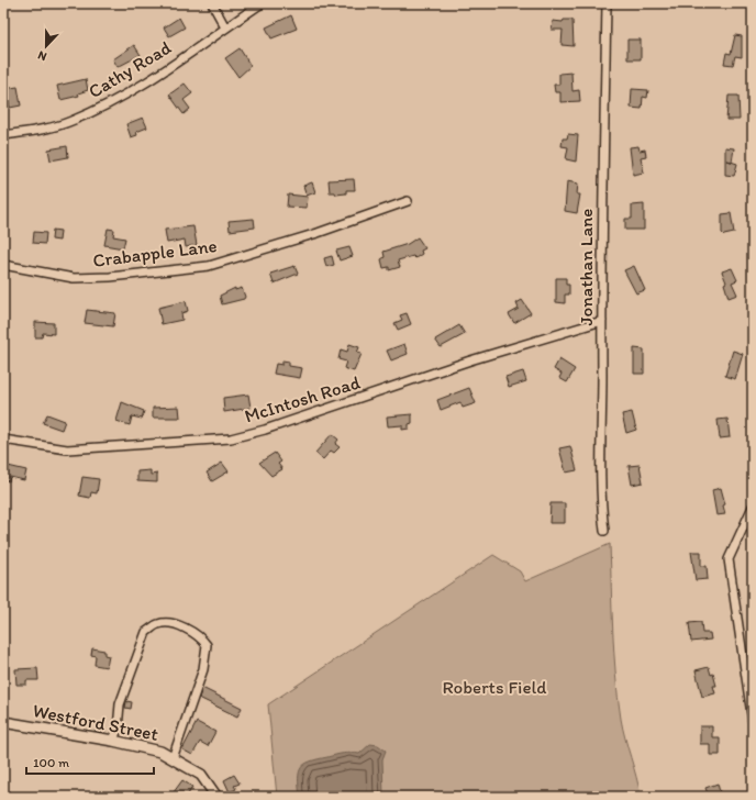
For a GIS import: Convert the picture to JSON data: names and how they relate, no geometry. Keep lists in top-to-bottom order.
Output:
{
  "streets": {
    "main road": ["Westford Street"],
    "street": [
      "Cathy Road",
      "Crabapple Lane",
      "Jonathan Lane",
      "McIntosh Road"
    ]
  },
  "crossings": [
    ["Jonathan Lane", "McIntosh Road"]
  ],
  "parks": ["Roberts Field"],
  "scale_bar": "100 m",
  "north": "bottom"
}
